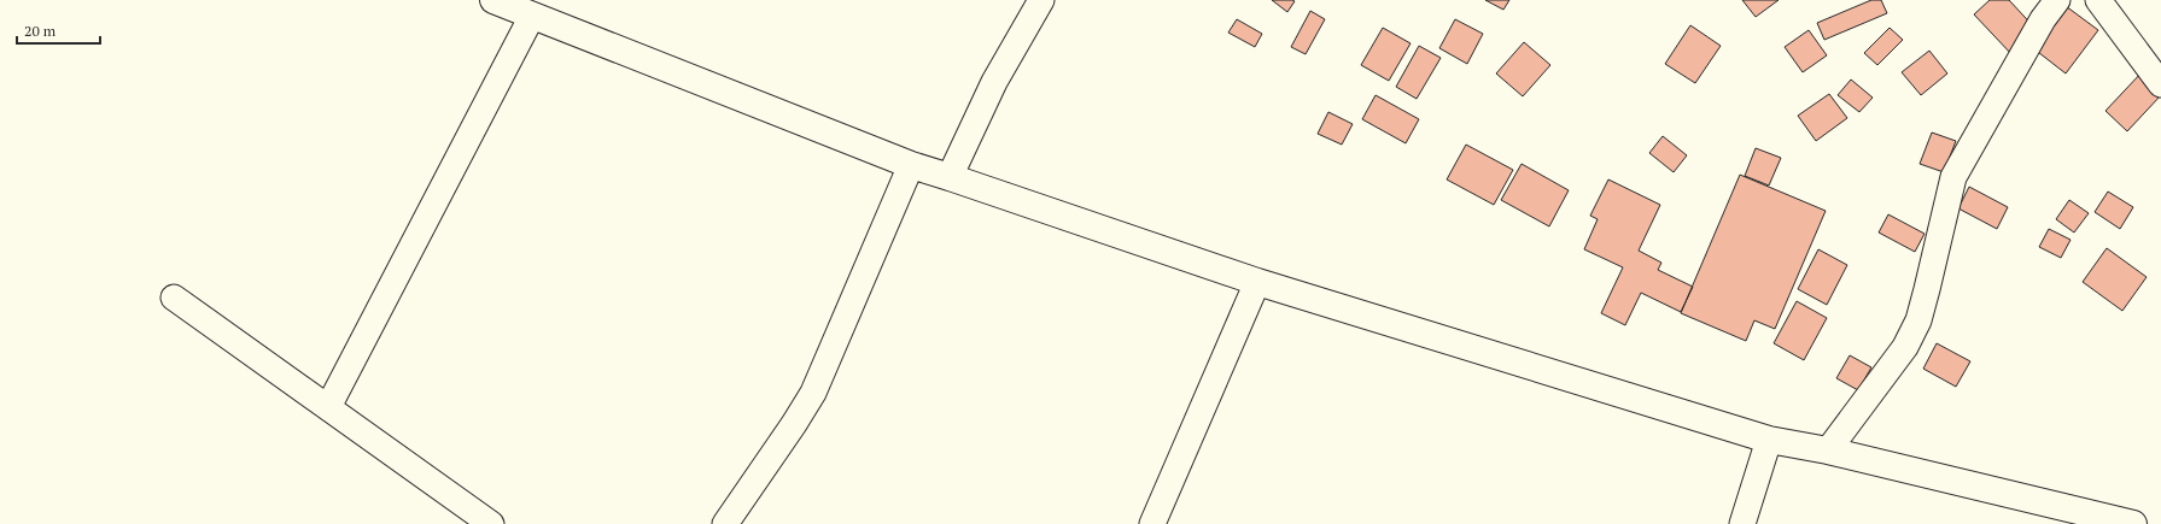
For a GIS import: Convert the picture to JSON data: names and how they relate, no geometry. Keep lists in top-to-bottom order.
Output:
{
  "scale_bar": "20 m"
}
